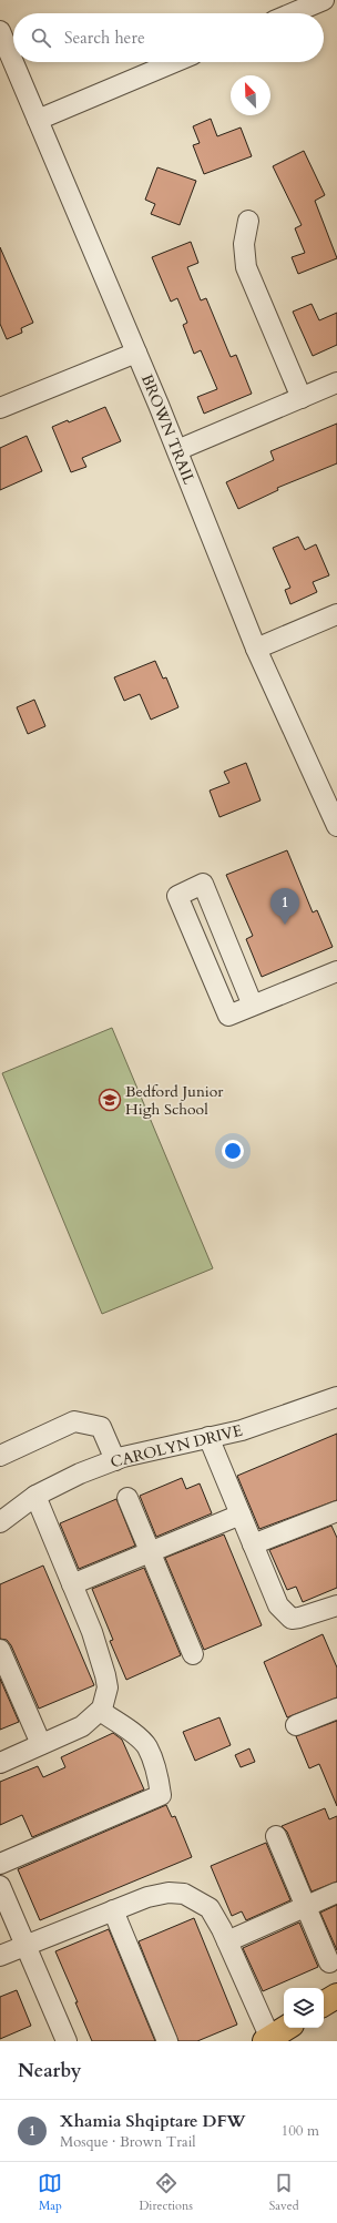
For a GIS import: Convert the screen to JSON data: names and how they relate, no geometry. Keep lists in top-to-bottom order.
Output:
{
  "streets": {
    "street": ["BROWN TRAIL", "CAROLYN DRIVE"]
  },
  "places": {
    "school or university": ["Bedford Junior High School"]
  },
  "north": "top left",
  "page": {
    "search": "Search here",
    "pins": "1",
    "heading": "Nearby",
    "list": [
      {
        "mark": "1",
        "name": "Xhamia Shqiptare DFW",
        "note": "Mosque · Brown Trail",
        "value": "100 m"
      }
    ],
    "nav": ["Map", "Directions", "Saved"]
  }
}
